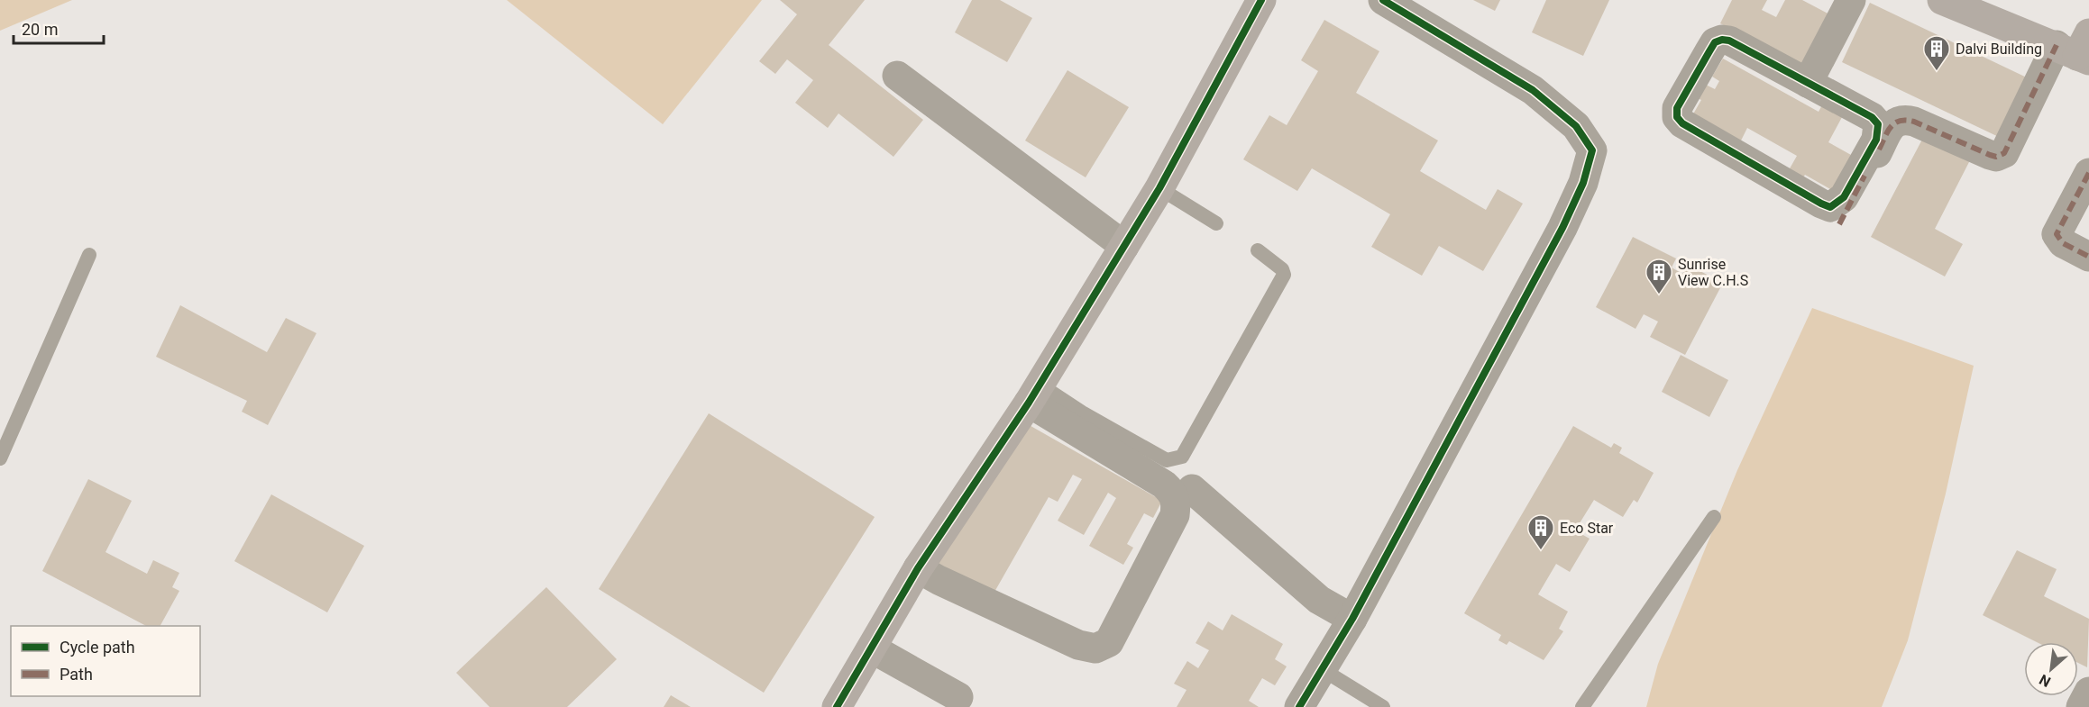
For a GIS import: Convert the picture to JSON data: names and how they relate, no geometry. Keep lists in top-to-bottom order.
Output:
{
  "places": {
    "building": ["Dalvi Building", "Sunrise View C.H.S", "Eco Star"]
  },
  "legend": ["Cycle path", "Path"],
  "scale_bar": "20 m",
  "north": "bottom left"
}
